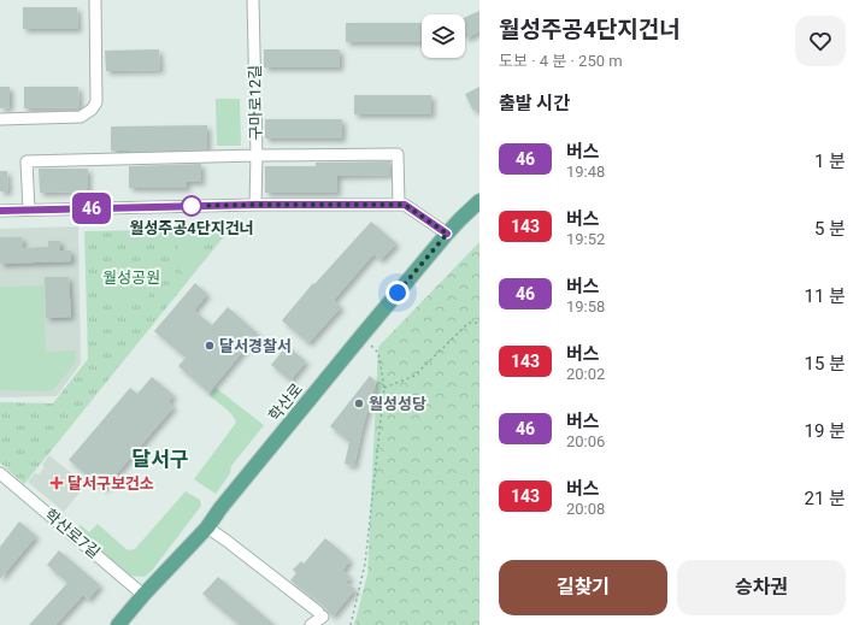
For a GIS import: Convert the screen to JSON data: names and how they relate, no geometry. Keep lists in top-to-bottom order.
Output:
{
  "streets": {
    "main road": ["학산로"],
    "street": ["구마로12길", "학산로7길"]
  },
  "crossings": [
    ["학산로", "학산로7길"]
  ],
  "districts": ["달서구"],
  "parks": ["월성공원"],
  "places": {
    "other": ["월성주공4단지건너", "달서경찰서", "월성성당"],
    "health": ["달서구보건소"]
  },
  "lines": ["bus line 46"],
  "page": {
    "on_map": "46",
    "heading": [
      ["월성주공4단지건너", "도보 · 4 분 · 250 m"],
      "출발 시간"
    ],
    "list": [
      {
        "mark": "46",
        "name": "버스",
        "note": "19:48",
        "value": "1 분"
      },
      {
        "mark": "143",
        "name": "버스",
        "note": "19:52",
        "value": "5 분"
      },
      {
        "mark": "46",
        "name": "버스",
        "note": "19:58",
        "value": "11 분"
      },
      {
        "mark": "143",
        "name": "버스",
        "note": "20:02",
        "value": "15 분"
      },
      {
        "mark": "46",
        "name": "버스",
        "note": "20:06",
        "value": "19 분"
      },
      {
        "mark": "143",
        "name": "버스",
        "note": "20:08",
        "value": "21 분"
      }
    ],
    "buttons": ["길찾기", "승차권"]
  }
}
